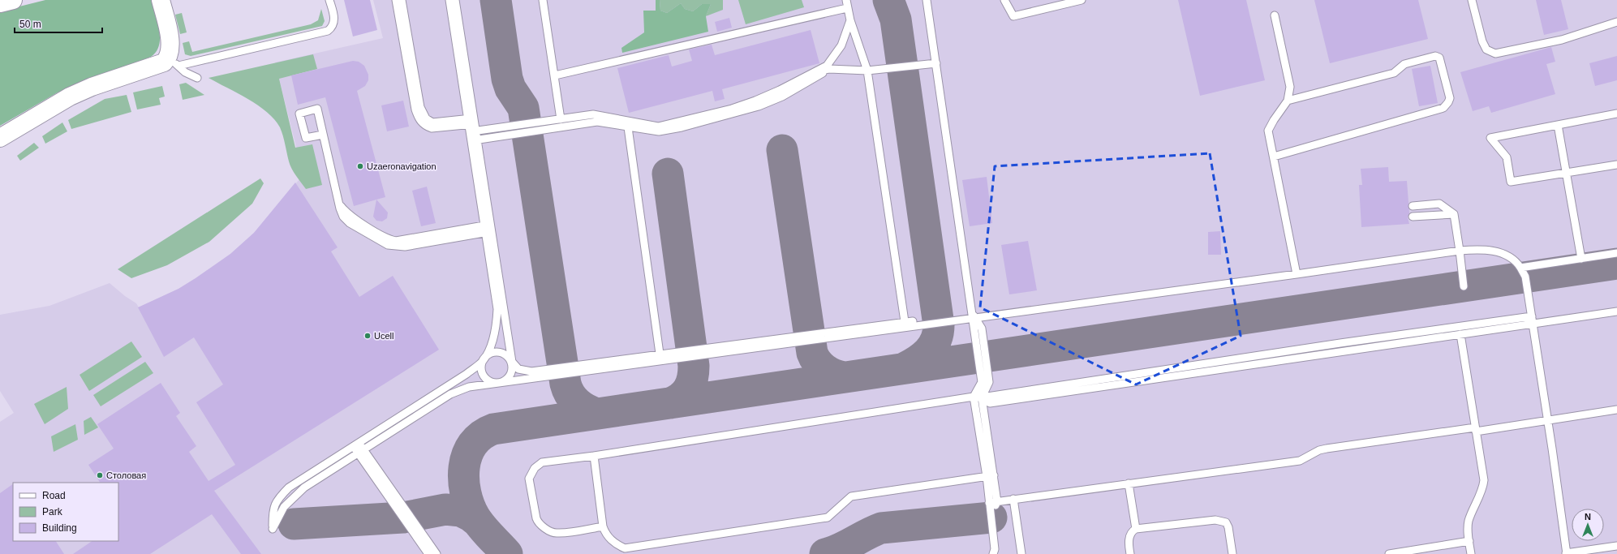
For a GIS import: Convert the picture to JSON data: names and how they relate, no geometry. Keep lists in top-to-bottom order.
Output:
{
  "places": ["Uzaeronavigation", "Ucell", "Столовая"],
  "legend": ["Road", "Park", "Building"],
  "scale_bar": "50 m",
  "north": "top"
}
